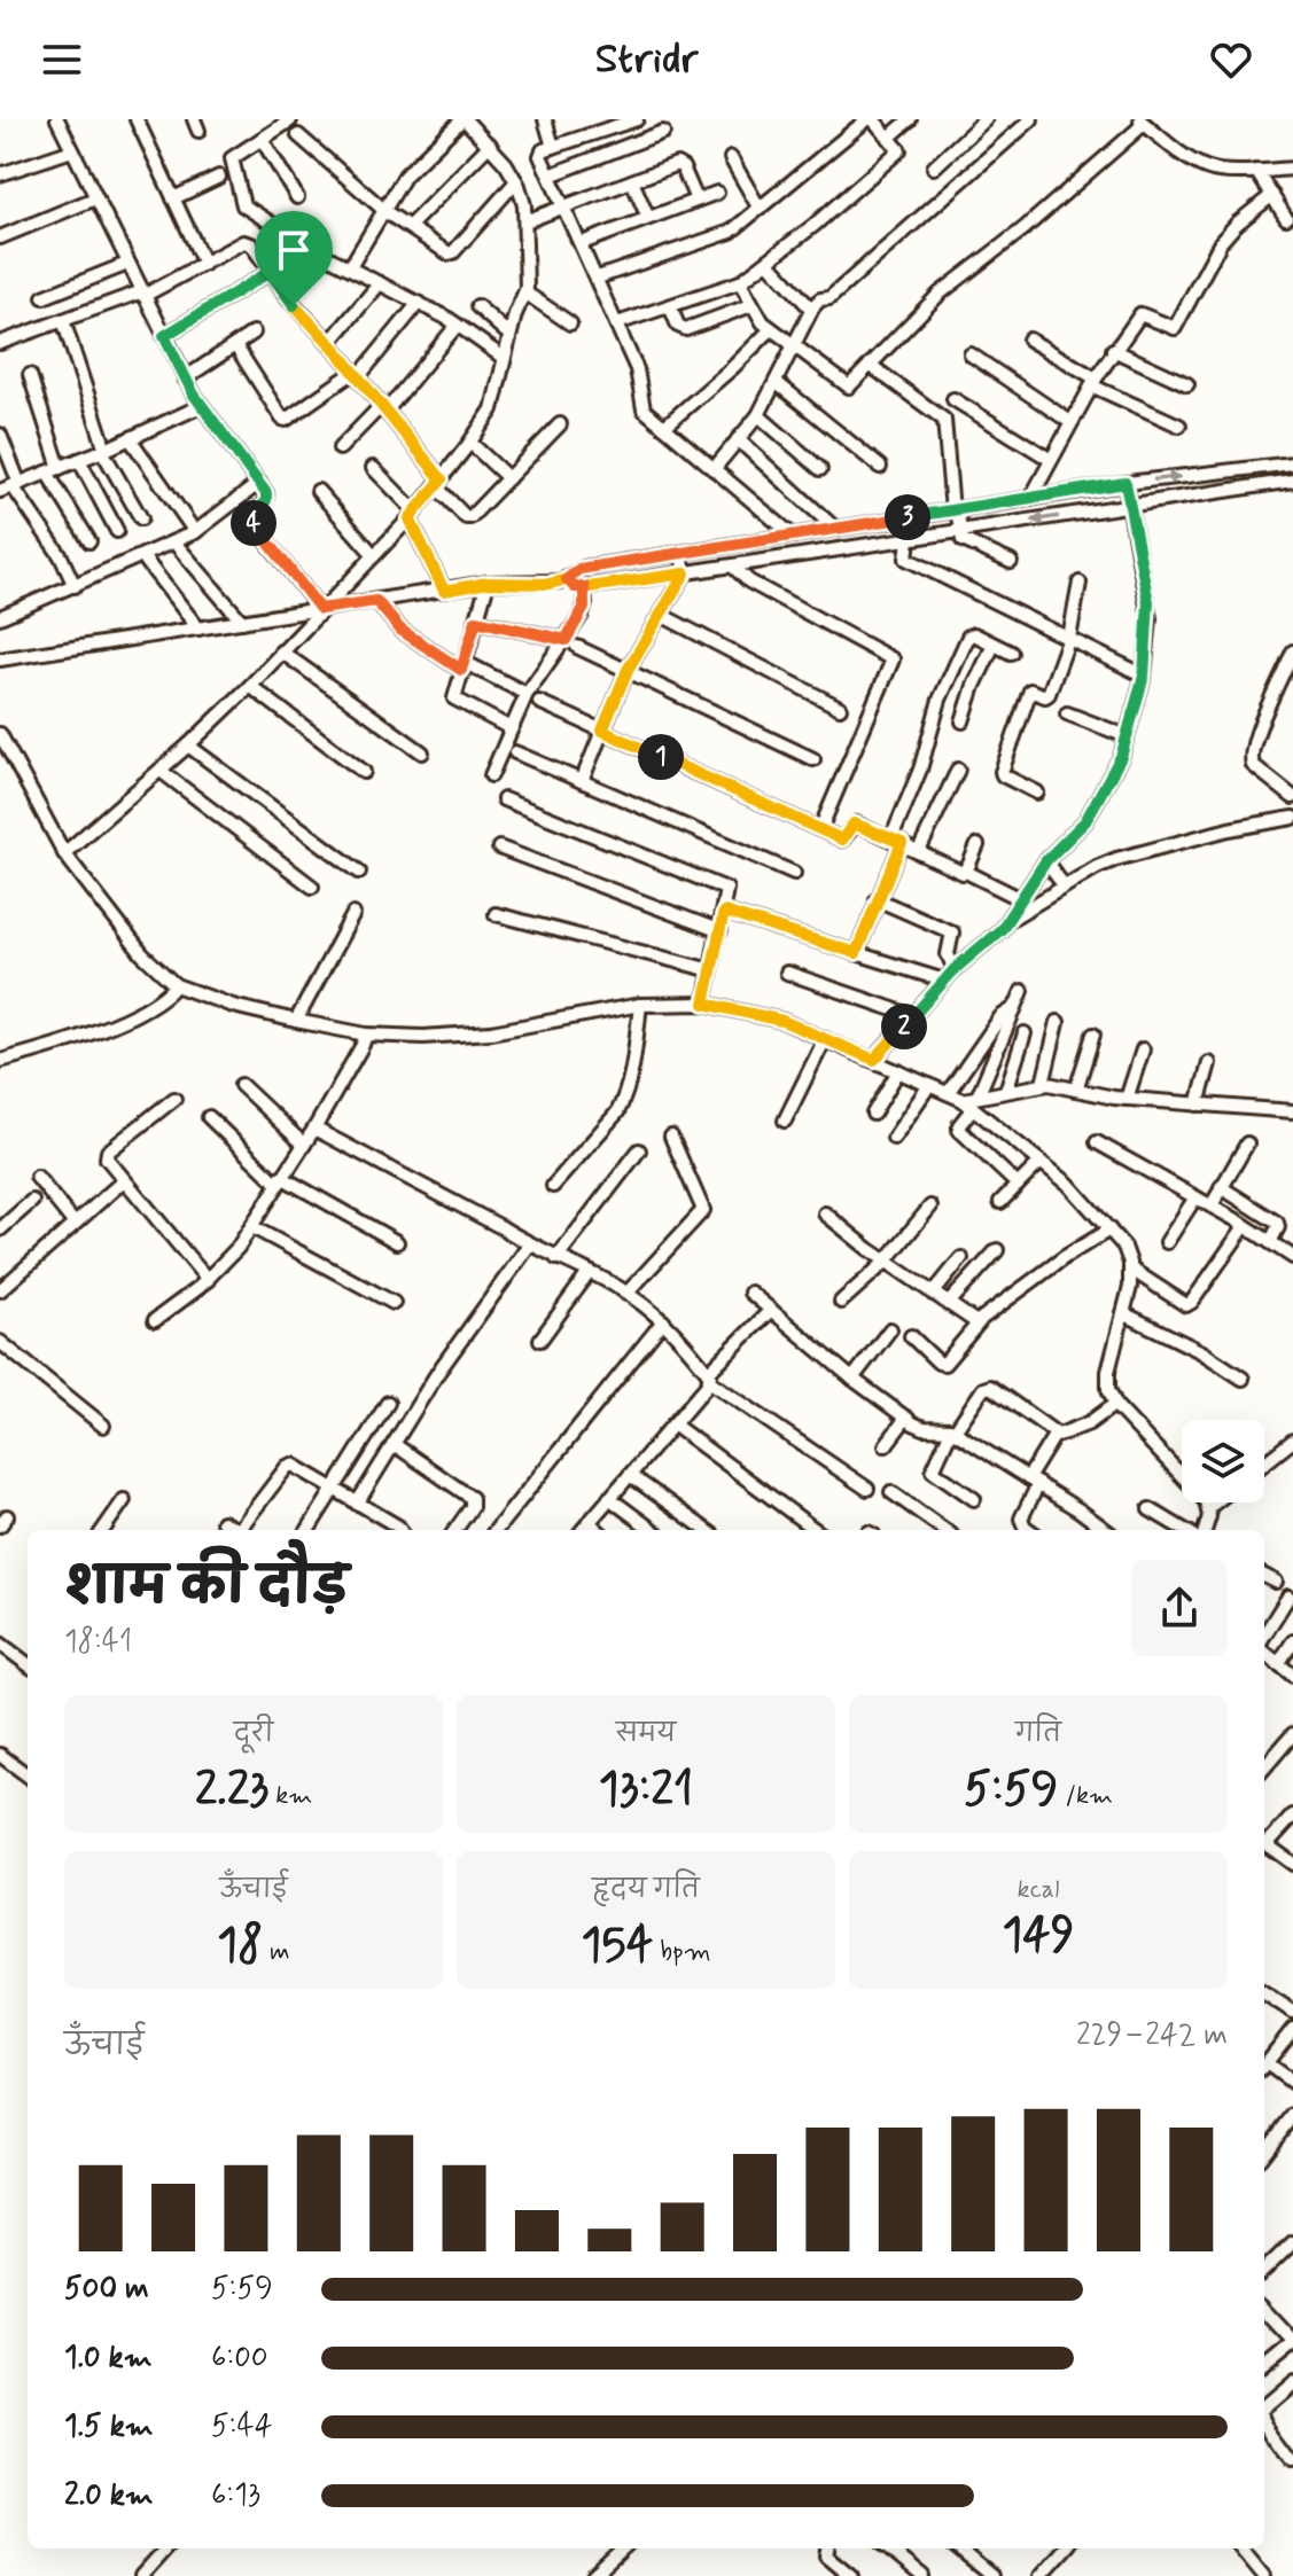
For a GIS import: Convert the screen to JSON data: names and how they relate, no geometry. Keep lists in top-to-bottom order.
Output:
{
  "page": {
    "header": "Stridr",
    "pins": [
      "3",
      "4",
      "1",
      "2"
    ],
    "heading": ["शाम की दौड़", "18:41"],
    "stats": [
      ["दूरी", "2.23 km"],
      ["समय", "13:21"],
      ["गति", "5:59 /km"],
      ["ऊँचाई", "18 m"],
      ["हृदय गति", "154 bpm"],
      ["kcal", "149"]
    ],
    "chart": ["ऊँचाई", "229–242 m"],
    "list": [
      {
        "name": "500 m",
        "note": "5:59"
      },
      {
        "name": "1.0 km",
        "note": "6:00"
      },
      {
        "name": "1.5 km",
        "note": "5:44"
      },
      {
        "name": "2.0 km",
        "note": "6:13"
      }
    ]
  }
}
